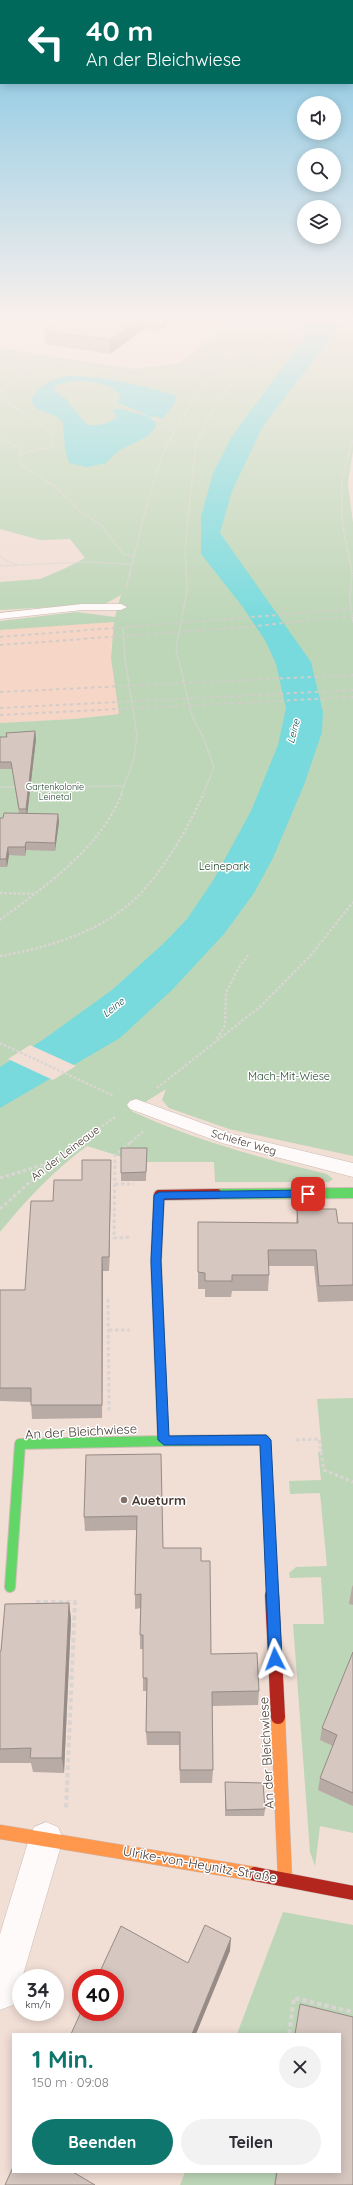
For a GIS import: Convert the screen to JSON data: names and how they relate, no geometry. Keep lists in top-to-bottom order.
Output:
{
  "streets": {
    "street": ["An der Bleichwiese", "Ulrike-von-Heynitz-Straße"],
    "lane": ["Schiefer Weg"],
    "path": ["An der Leineaue"]
  },
  "crossings": [
    ["Schiefer Weg", "An der Leineaue"],
    ["An der Bleichwiese", "Ulrike-von-Heynitz-Straße"]
  ],
  "water": ["Leine"],
  "parks": ["Gartenkolonie Leinetal", "Leinepark", "Mach-Mit-Wiese"],
  "places": ["Aueturm"],
  "page": {
    "turn": ["40 m", "An der Bleichwiese"],
    "speed": "34 km/h",
    "limit": "40",
    "heading": ["1 Min.", "150 m · 09:08"],
    "buttons": ["Beenden", "Teilen"]
  }
}
